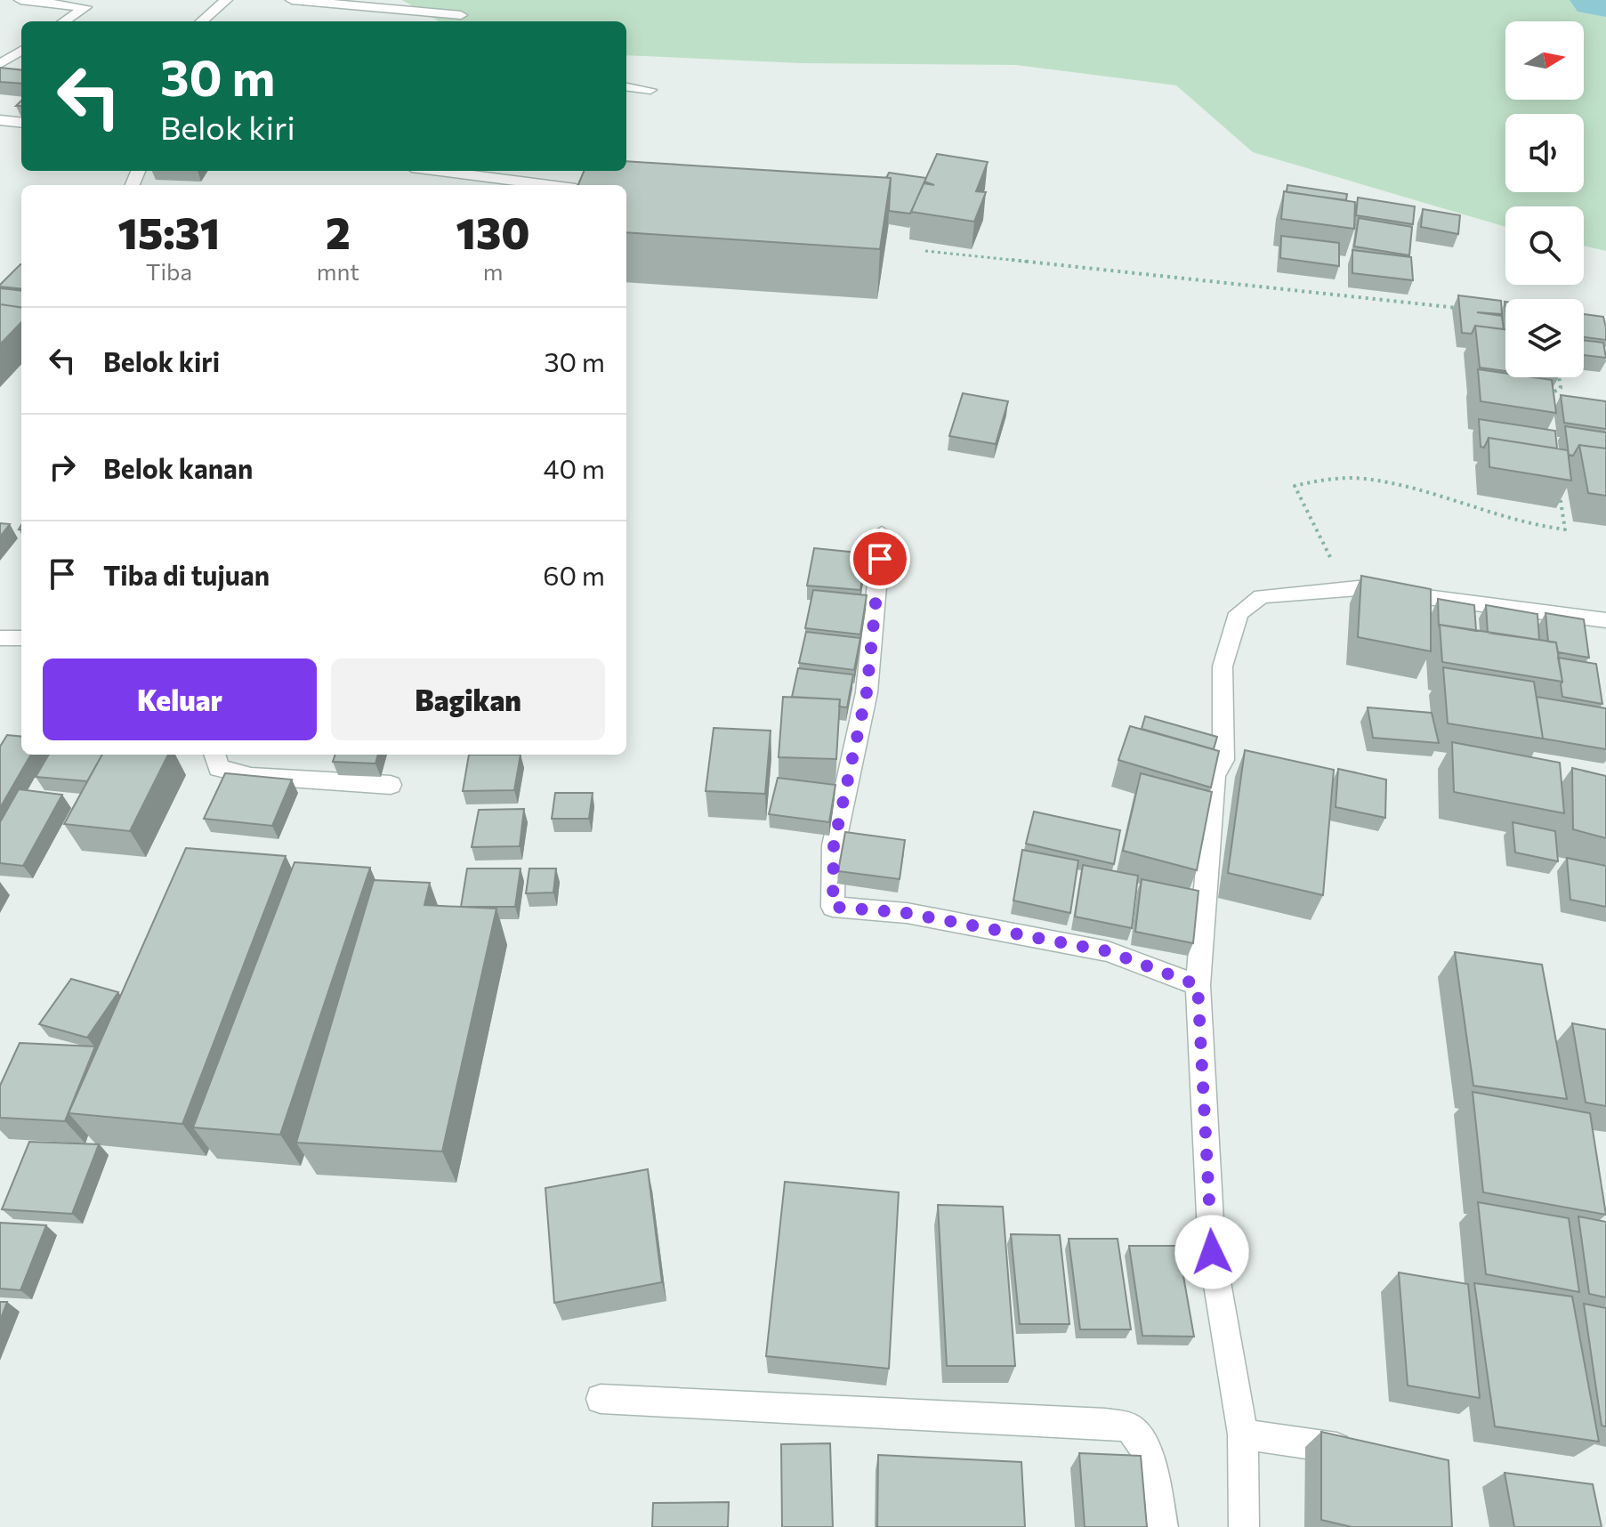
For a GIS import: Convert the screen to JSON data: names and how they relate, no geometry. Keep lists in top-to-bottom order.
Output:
{
  "north": "right",
  "page": {
    "turn": ["30 m", "Belok kiri"],
    "eta": [
      "15:31",
      "Tiba",
      "2",
      "mnt",
      "130",
      "m"
    ],
    "list": [
      {
        "name": "Belok kiri",
        "value": "30 m"
      },
      {
        "name": "Belok kanan",
        "value": "40 m"
      },
      {
        "name": "Tiba di tujuan",
        "value": "60 m"
      }
    ],
    "buttons": ["Keluar", "Bagikan"]
  }
}
